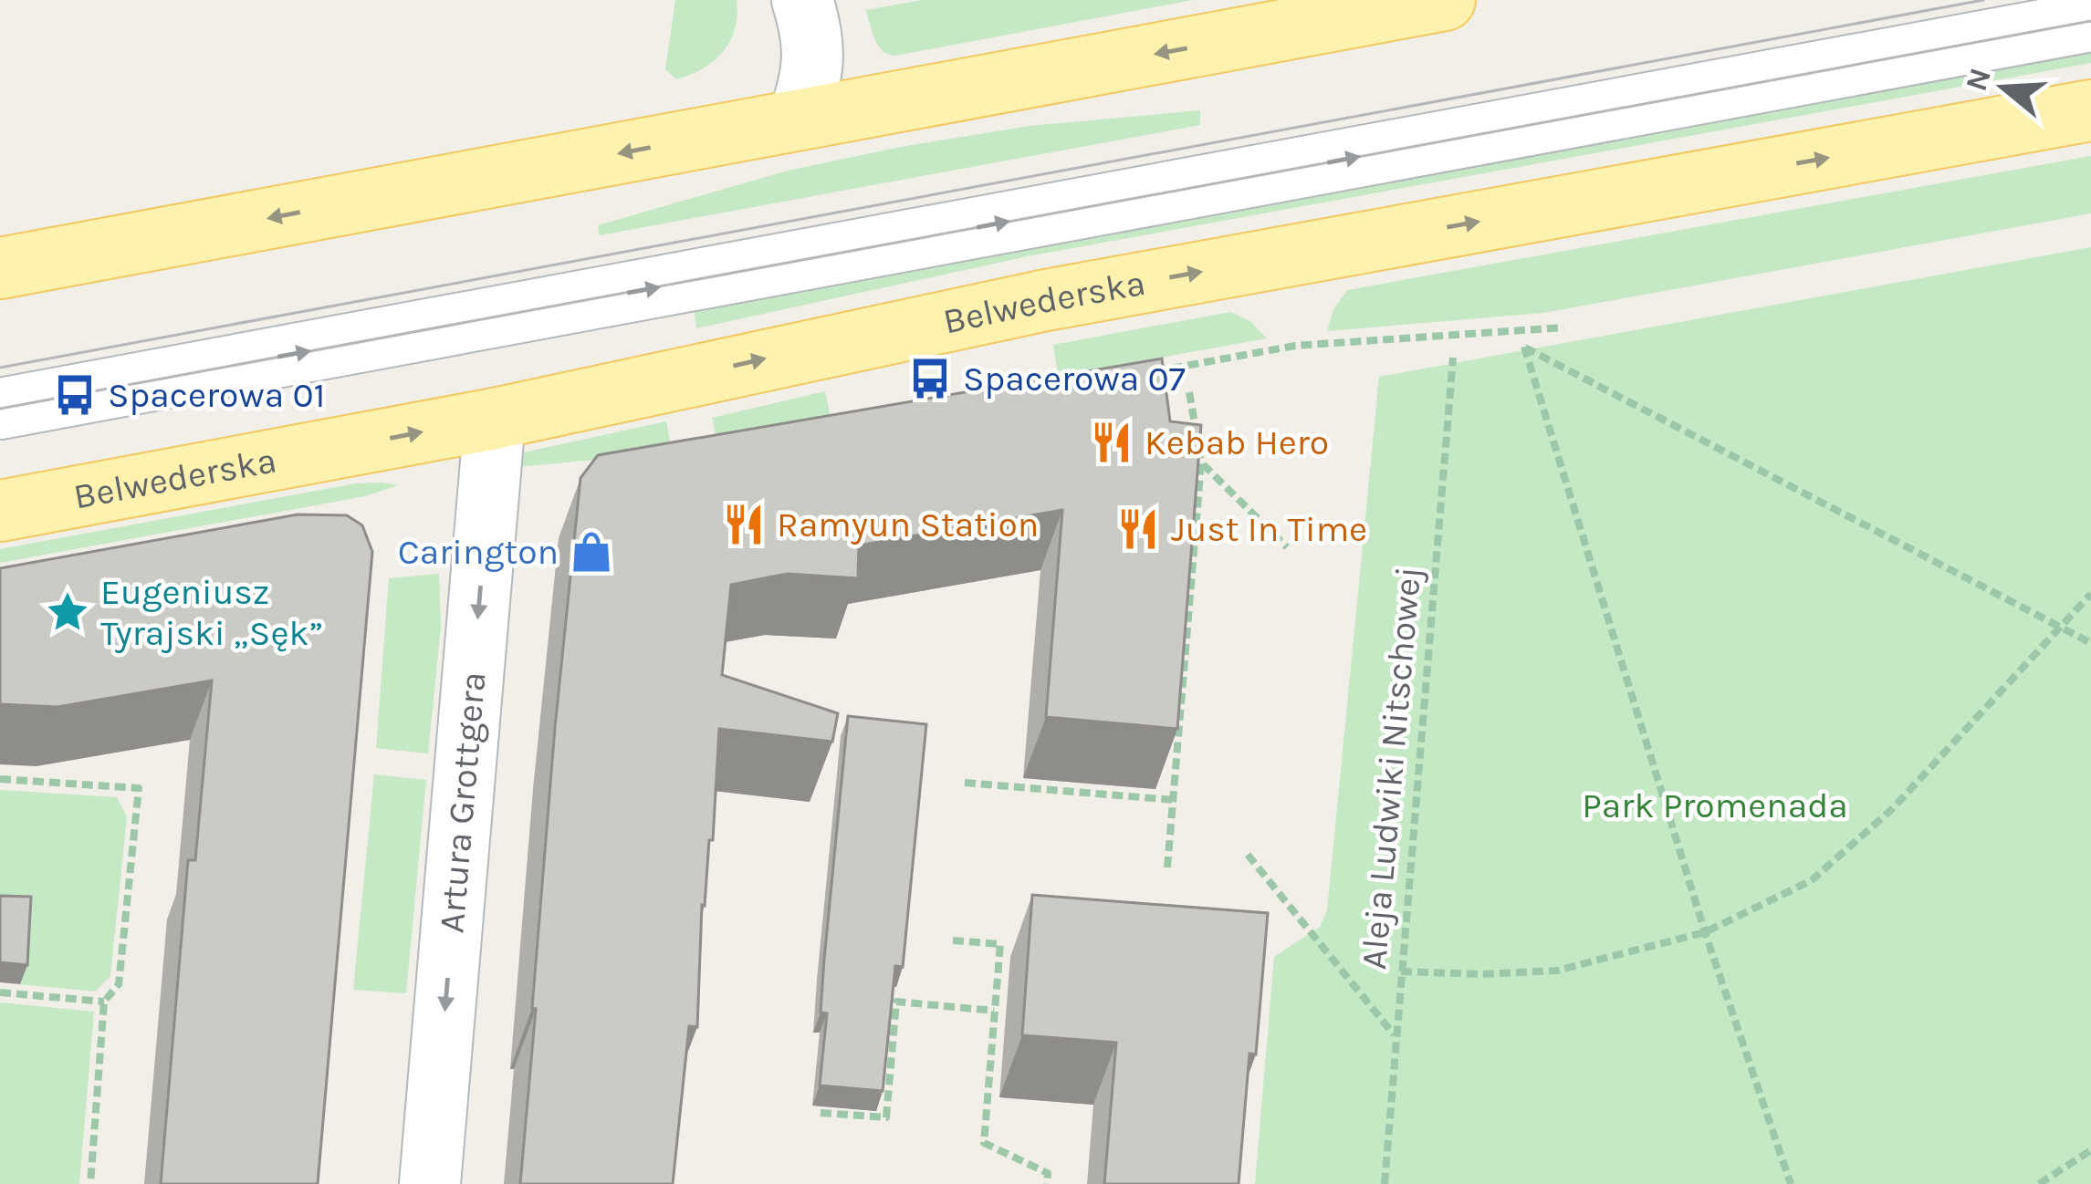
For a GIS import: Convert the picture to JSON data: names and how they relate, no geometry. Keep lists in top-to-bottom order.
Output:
{
  "streets": {
    "main road": ["Belwederska"],
    "street": ["Artura Grottgera"],
    "path": ["Aleja Ludwiki Nitschowej"]
  },
  "crossings": [
    ["Belwederska", "Artura Grottgera"]
  ],
  "one_way": ["Artura Grottgera"],
  "parks": ["Park Promenada"],
  "places": {
    "bus stop": ["Spacerowa 07", "Spacerowa 01"],
    "restaurant": ["Kebab Hero", "Ramyun Station", "Just In Time"],
    "shop": ["Carington"],
    "place": ["Eugeniusz Tyrajski „Sęk”"]
  },
  "north": "left"
}
